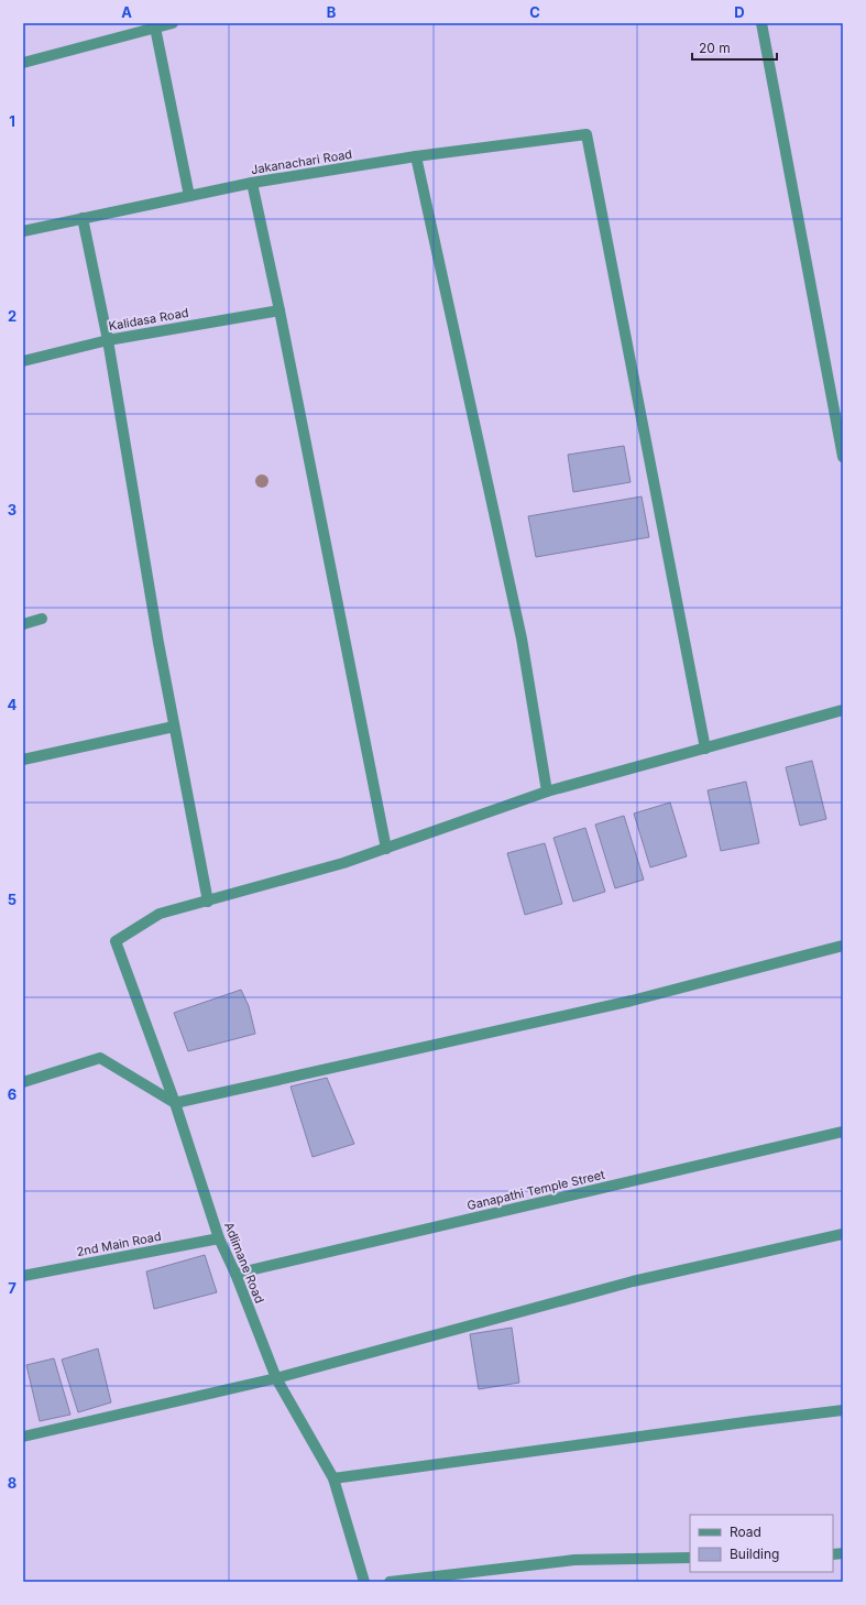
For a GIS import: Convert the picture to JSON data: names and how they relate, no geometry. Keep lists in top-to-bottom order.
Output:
{
  "streets": {
    "street": [
      "Jakanachari Road",
      "Kalidasa Road",
      "Ganapathi Temple Street",
      "2nd Main Road",
      "Adlimane Road"
    ]
  },
  "crossings": [
    ["Ganapathi Temple Street", "Adlimane Road"],
    ["2nd Main Road", "Adlimane Road"]
  ],
  "legend": ["Road", "Building"],
  "scale_bar": "20 m",
  "grid": {
    "columns": [
      "A",
      "B",
      "C",
      "D"
    ],
    "rows": [
      "1",
      "2",
      "3",
      "4",
      "5",
      "6",
      "7",
      "8"
    ]
  }
}
